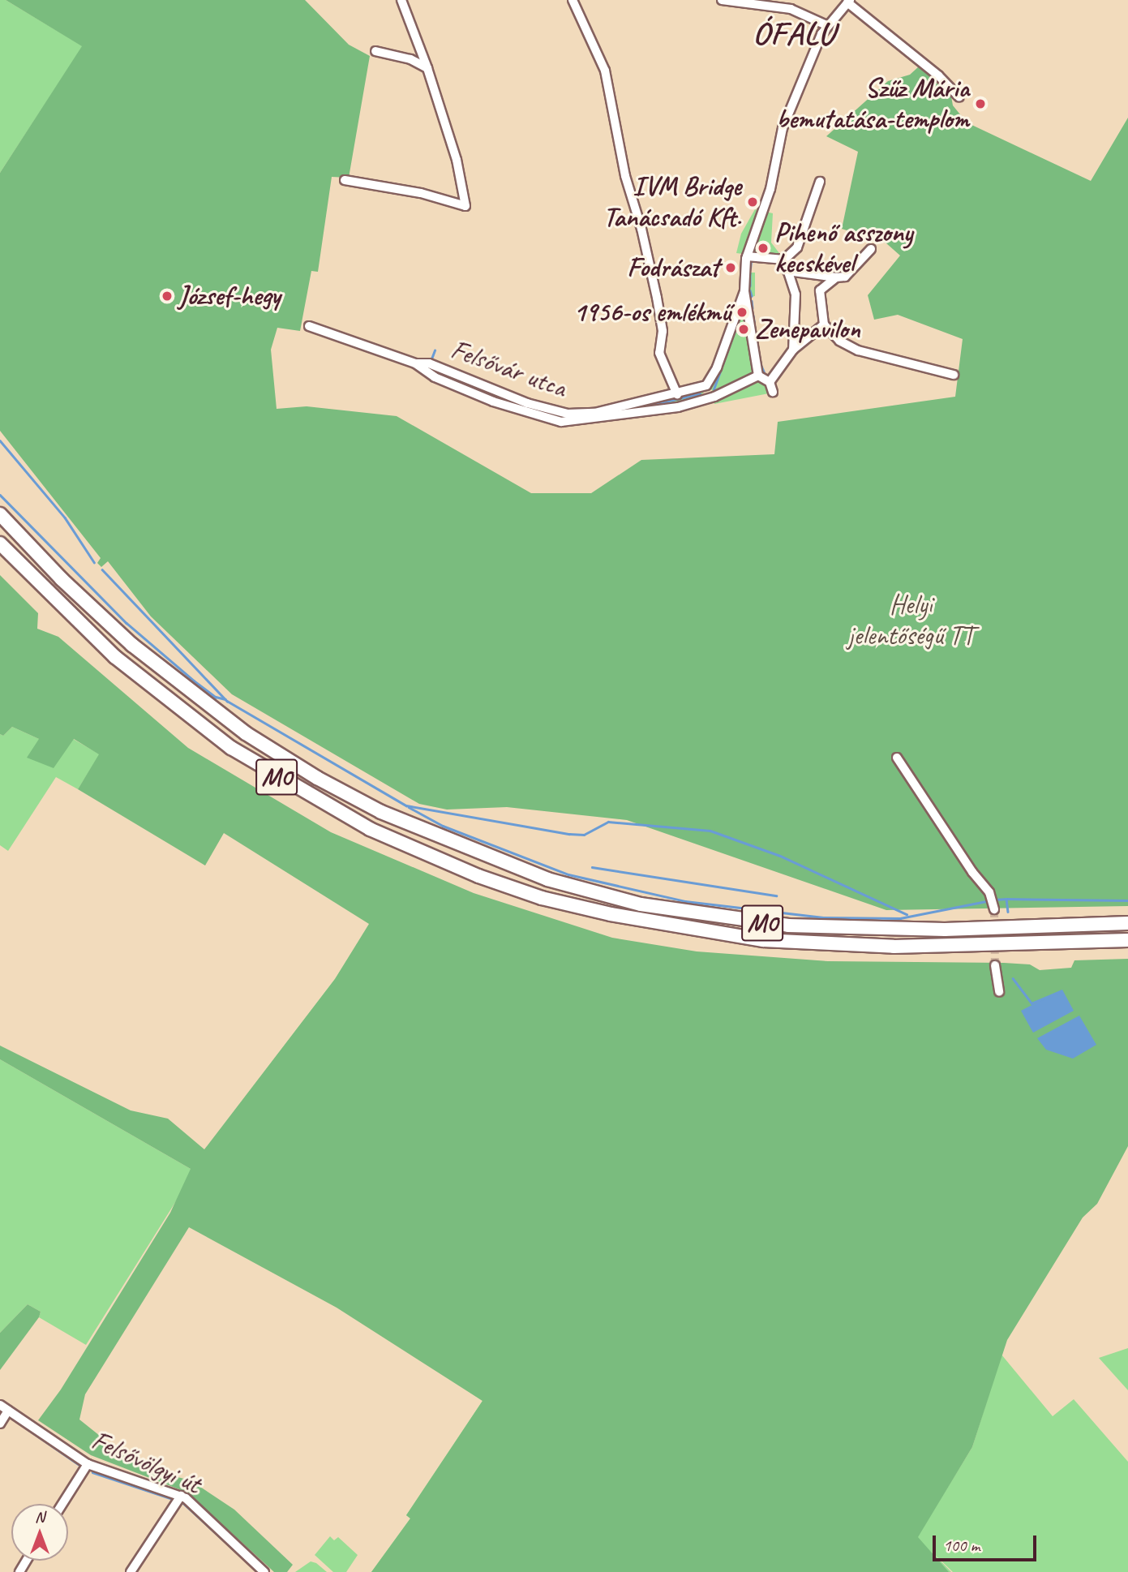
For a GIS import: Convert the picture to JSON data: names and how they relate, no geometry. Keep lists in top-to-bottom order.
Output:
{
  "streets": {
    "highway": ["M0"],
    "street": ["Felsővár utca", "Felsővölgyi út"]
  },
  "districts": ["ÓFALU"],
  "parks": ["Helyi jelentőségű TT"],
  "places": [
    "Szűz Mária bemutatása-templom",
    "IVM Bridge Tanácsadó Kft.",
    "Pihenő asszony kecskével",
    "Fodrászat",
    "József-hegy",
    "1956-os emlékmű",
    "Zenepavilon"
  ],
  "scale_bar": "100 m",
  "north": "top"
}
